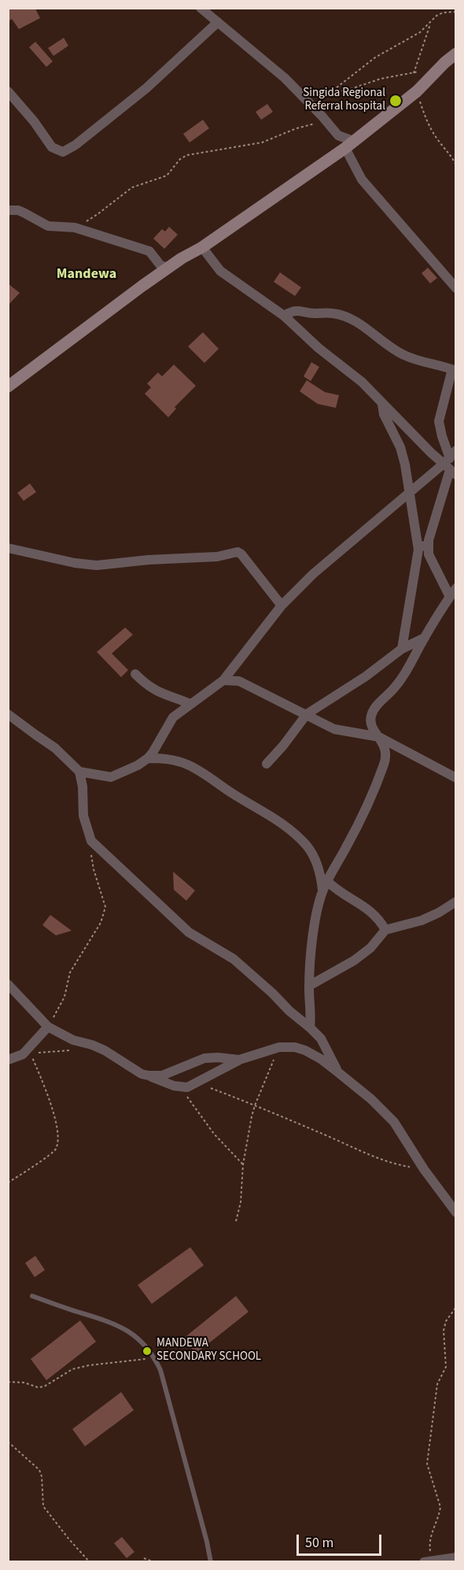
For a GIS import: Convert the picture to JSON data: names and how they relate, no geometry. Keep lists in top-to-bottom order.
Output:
{
  "districts": ["Mandewa"],
  "places": ["Singida Regional Referral hospital", "MANDEWA SECONDARY SCHOOL"],
  "scale_bar": "50 m"
}
